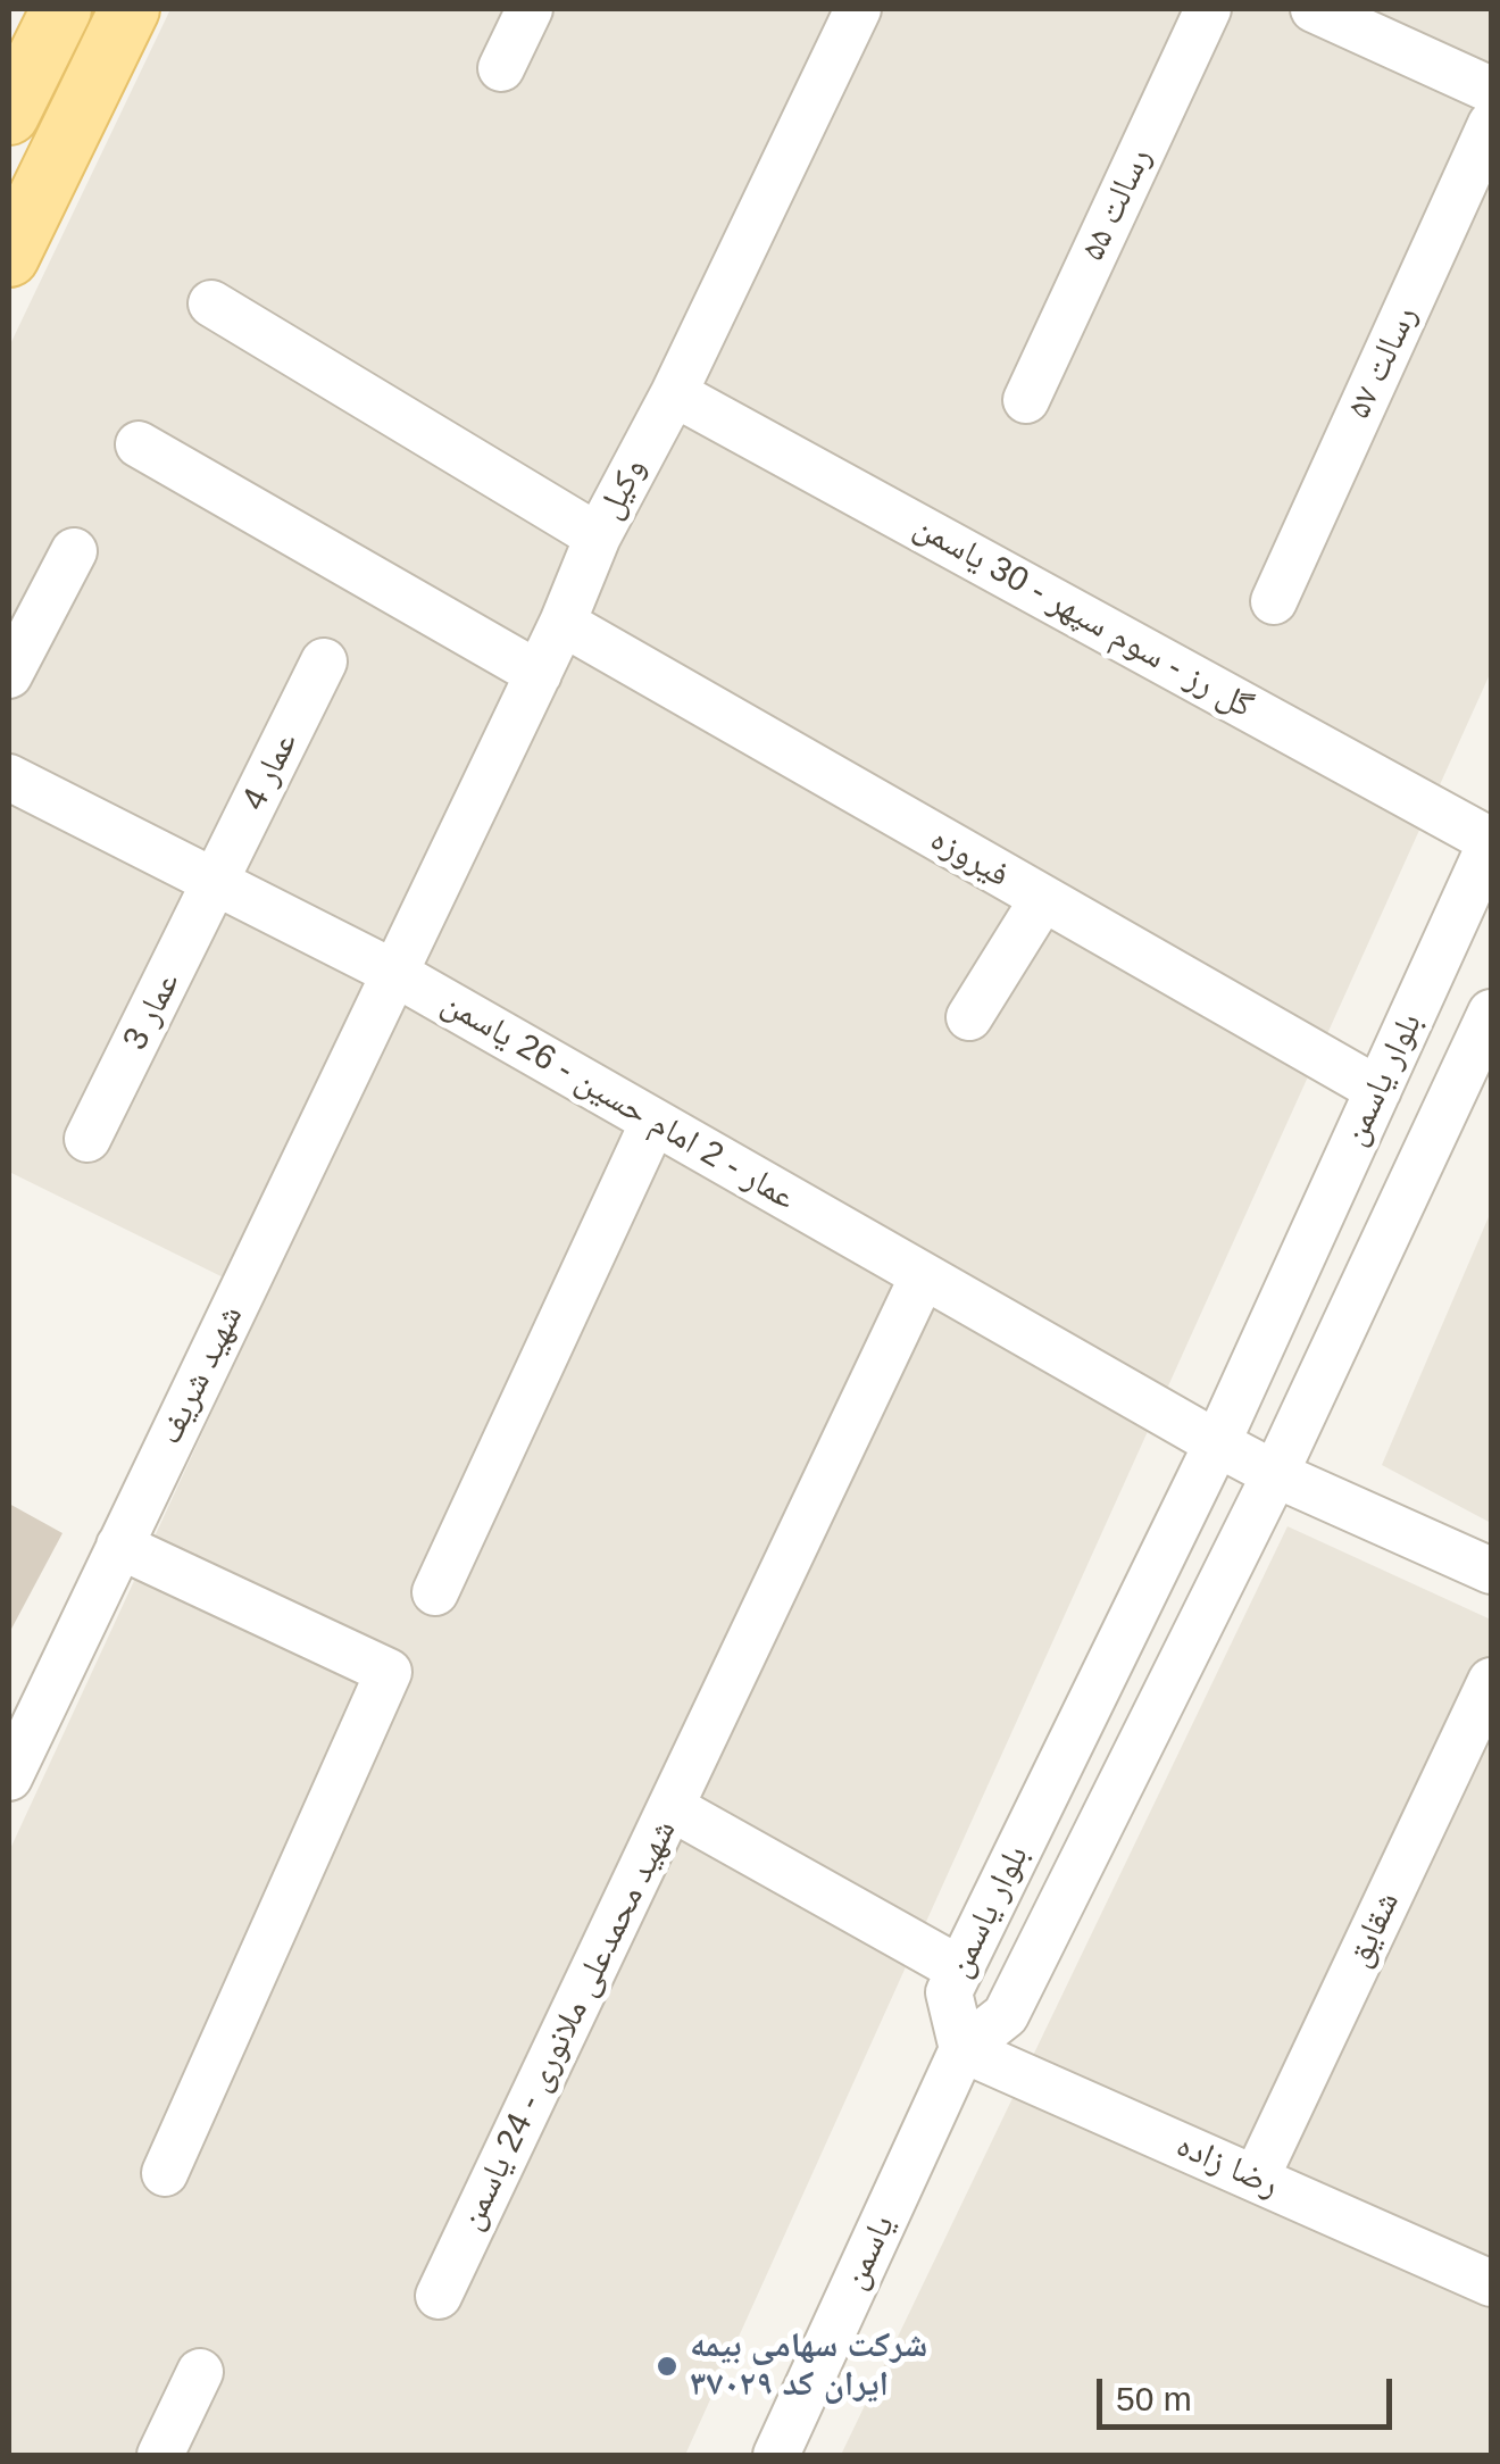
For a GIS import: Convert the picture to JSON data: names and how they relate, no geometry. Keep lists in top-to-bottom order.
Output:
{
  "streets": {
    "street": [
      "رسالت ۵۵",
      "رسالت ۵۷",
      "وکیل",
      "گل رز - سوم سپهر - 30 یاسمن",
      "عمار 4",
      "فیروزه",
      "عمار 3",
      "بلوار یاسمن",
      "عمار - 2 امام حسین - 26 یاسمن",
      "شهید شریف",
      "شقایق",
      "شهید محمدعلی ملانوری - 24 یاسمن",
      "رضا زاده",
      "یاسمن"
    ]
  },
  "crossings": [
    ["وکیل", "گل رز - سوم سپهر - 30 یاسمن"],
    ["وکیل", "فیروزه"],
    ["وکیل", "عمار - 2 امام حسین - 26 یاسمن"],
    ["وکیل", "شهید شریف"],
    ["گل رز - سوم سپهر - 30 یاسمن", "بلوار یاسمن"],
    ["عمار 4", "عمار 3"],
    ["عمار 4", "عمار - 2 امام حسین - 26 یاسمن"],
    ["فیروزه", "بلوار یاسمن"],
    ["عمار 3", "عمار - 2 امام حسین - 26 یاسمن"],
    ["بلوار یاسمن", "عمار - 2 امام حسین - 26 یاسمن"],
    ["بلوار یاسمن", "شهید محمدعلی ملانوری - 24 یاسمن"],
    ["بلوار یاسمن", "رضا زاده"],
    ["بلوار یاسمن", "یاسمن"],
    ["عمار - 2 امام حسین - 26 یاسمن", "شهید شریف"],
    ["شقایق", "رضا زاده"],
    ["رضا زاده", "یاسمن"]
  ],
  "places": ["شرکت سهامی بیمه ایران کد ۳۷۰۲۹"],
  "scale_bar": "50 m"
}
